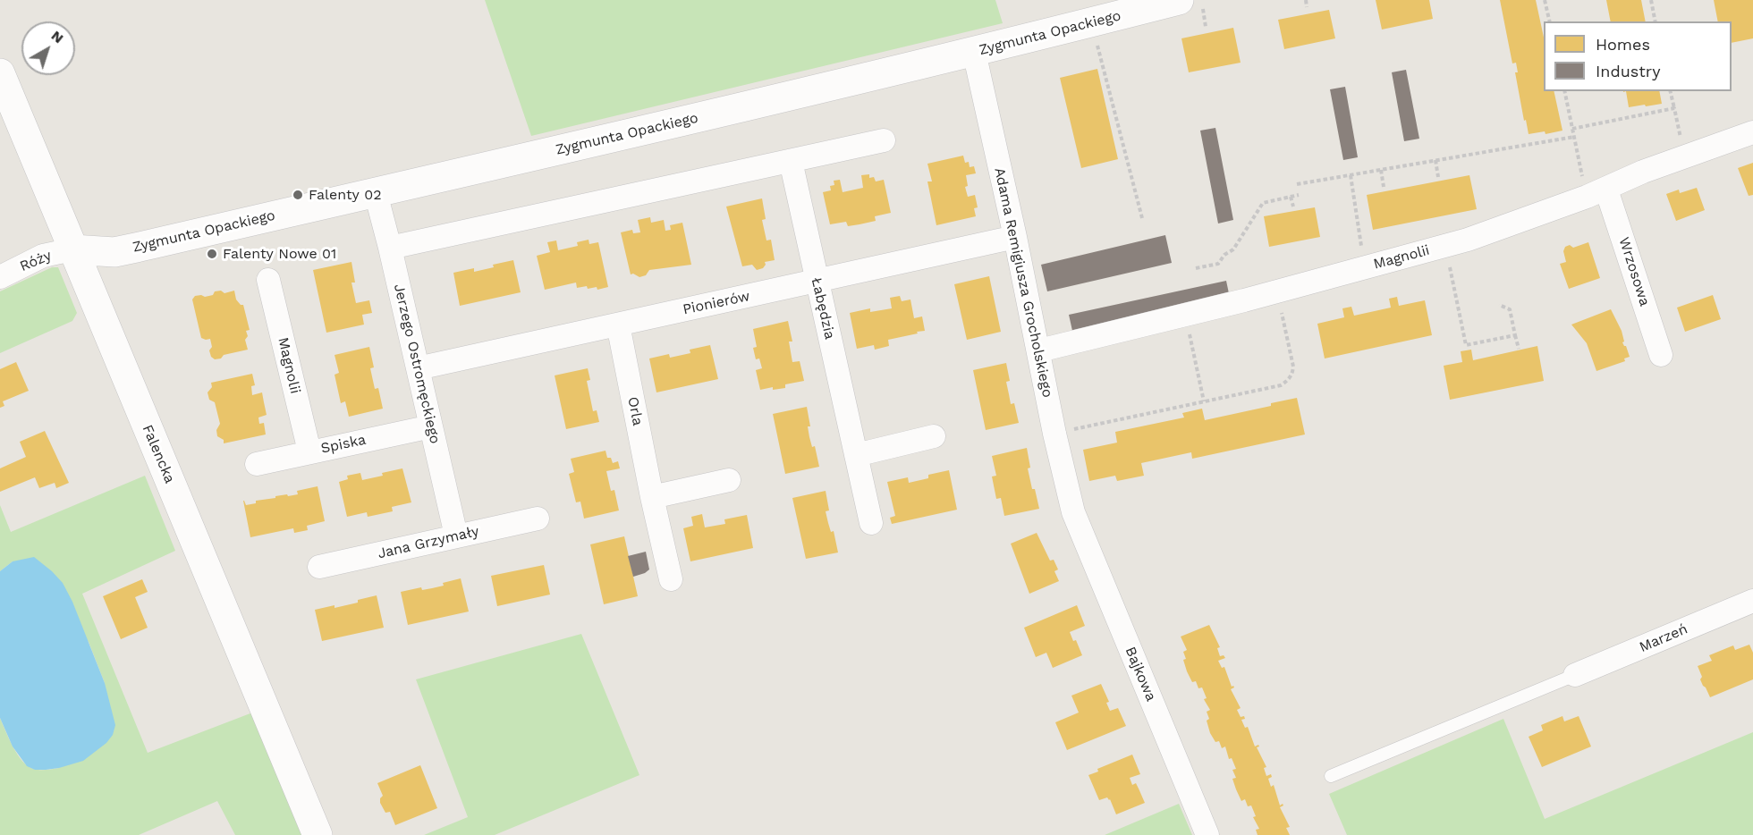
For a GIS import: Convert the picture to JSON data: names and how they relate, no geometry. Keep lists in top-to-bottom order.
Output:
{
  "streets": {
    "street": [
      "Zygmunta Opackiego",
      "Magnolii",
      "Róży",
      "Wrzosowa",
      "Adama Remigiusza Grocholskiego",
      "Pionierów",
      "Łabędzia",
      "Jerzego Ostromęckiego",
      "Orla",
      "Spiska",
      "Falencka",
      "Jana Grzymały",
      "Marzeń",
      "Bajkowa"
    ]
  },
  "crossings": [
    ["Zygmunta Opackiego", "Róży"],
    ["Zygmunta Opackiego", "Adama Remigiusza Grocholskiego"],
    ["Zygmunta Opackiego", "Jerzego Ostromęckiego"],
    ["Zygmunta Opackiego", "Falencka"],
    ["Magnolii", "Wrzosowa"],
    ["Magnolii", "Adama Remigiusza Grocholskiego"],
    ["Magnolii", "Spiska"],
    ["Róży", "Falencka"],
    ["Adama Remigiusza Grocholskiego", "Pionierów"],
    ["Adama Remigiusza Grocholskiego", "Bajkowa"],
    ["Pionierów", "Łabędzia"],
    ["Pionierów", "Jerzego Ostromęckiego"],
    ["Pionierów", "Orla"],
    ["Jerzego Ostromęckiego", "Spiska"],
    ["Jerzego Ostromęckiego", "Jana Grzymały"]
  ],
  "places": ["Falenty 02", "Falenty Nowe 01"],
  "legend": ["Homes", "Industry"],
  "north": "top right"
}
